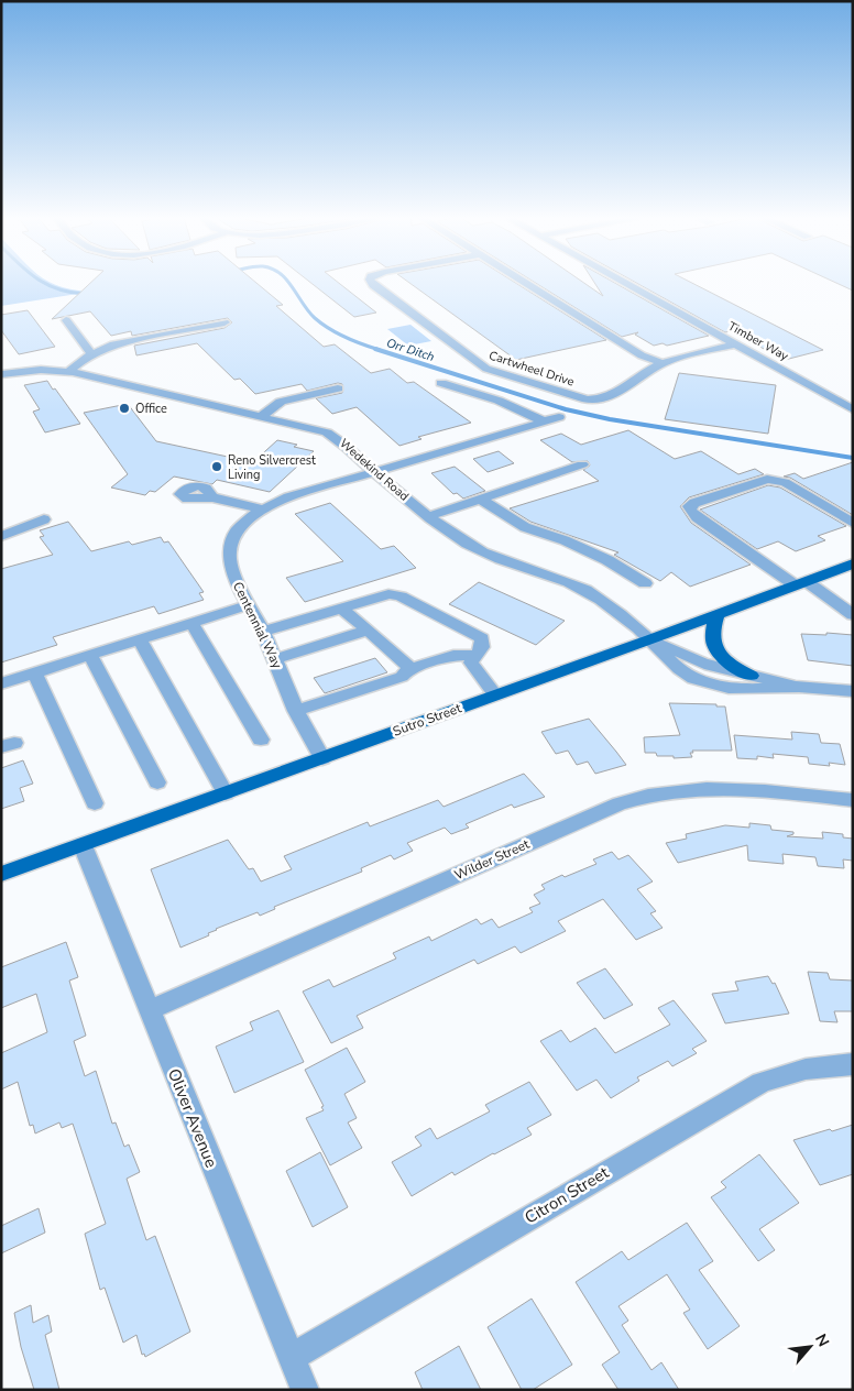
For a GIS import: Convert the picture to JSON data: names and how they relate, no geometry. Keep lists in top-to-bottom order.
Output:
{
  "streets": {
    "main road": ["Sutro Street"],
    "street": [
      "Timber Way",
      "Cartwheel Drive",
      "Wedekind Road",
      "Centennial Way",
      "Wilder Street",
      "Oliver Avenue",
      "Citron Street"
    ]
  },
  "crossings": [
    ["Wedekind Road", "Centennial Way"],
    ["Wedekind Road", "Sutro Street"],
    ["Centennial Way", "Sutro Street"],
    ["Sutro Street", "Oliver Avenue"],
    ["Wilder Street", "Oliver Avenue"],
    ["Oliver Avenue", "Citron Street"]
  ],
  "water": ["Orr Ditch"],
  "places": ["Office", "Reno Silvercrest Living"],
  "north": "top right"
}
